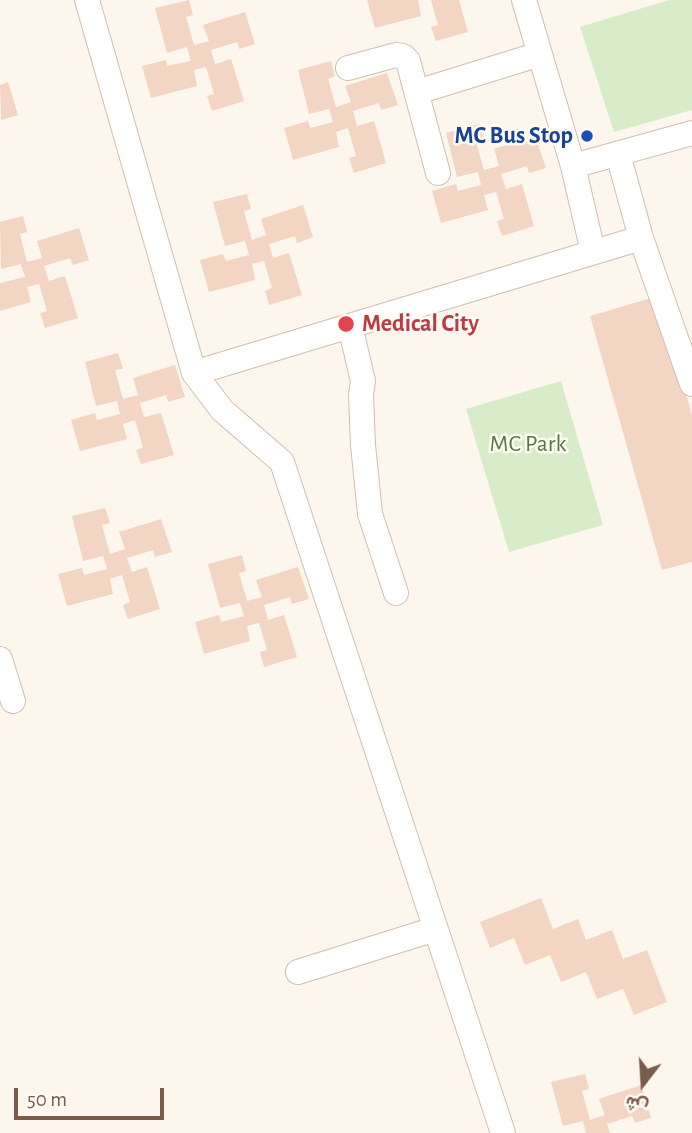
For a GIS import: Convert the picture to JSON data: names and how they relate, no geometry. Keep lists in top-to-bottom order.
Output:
{
  "parks": ["MC Park"],
  "places": ["MC Bus Stop", "Medical City"],
  "scale_bar": "50 m",
  "north": "bottom"
}
